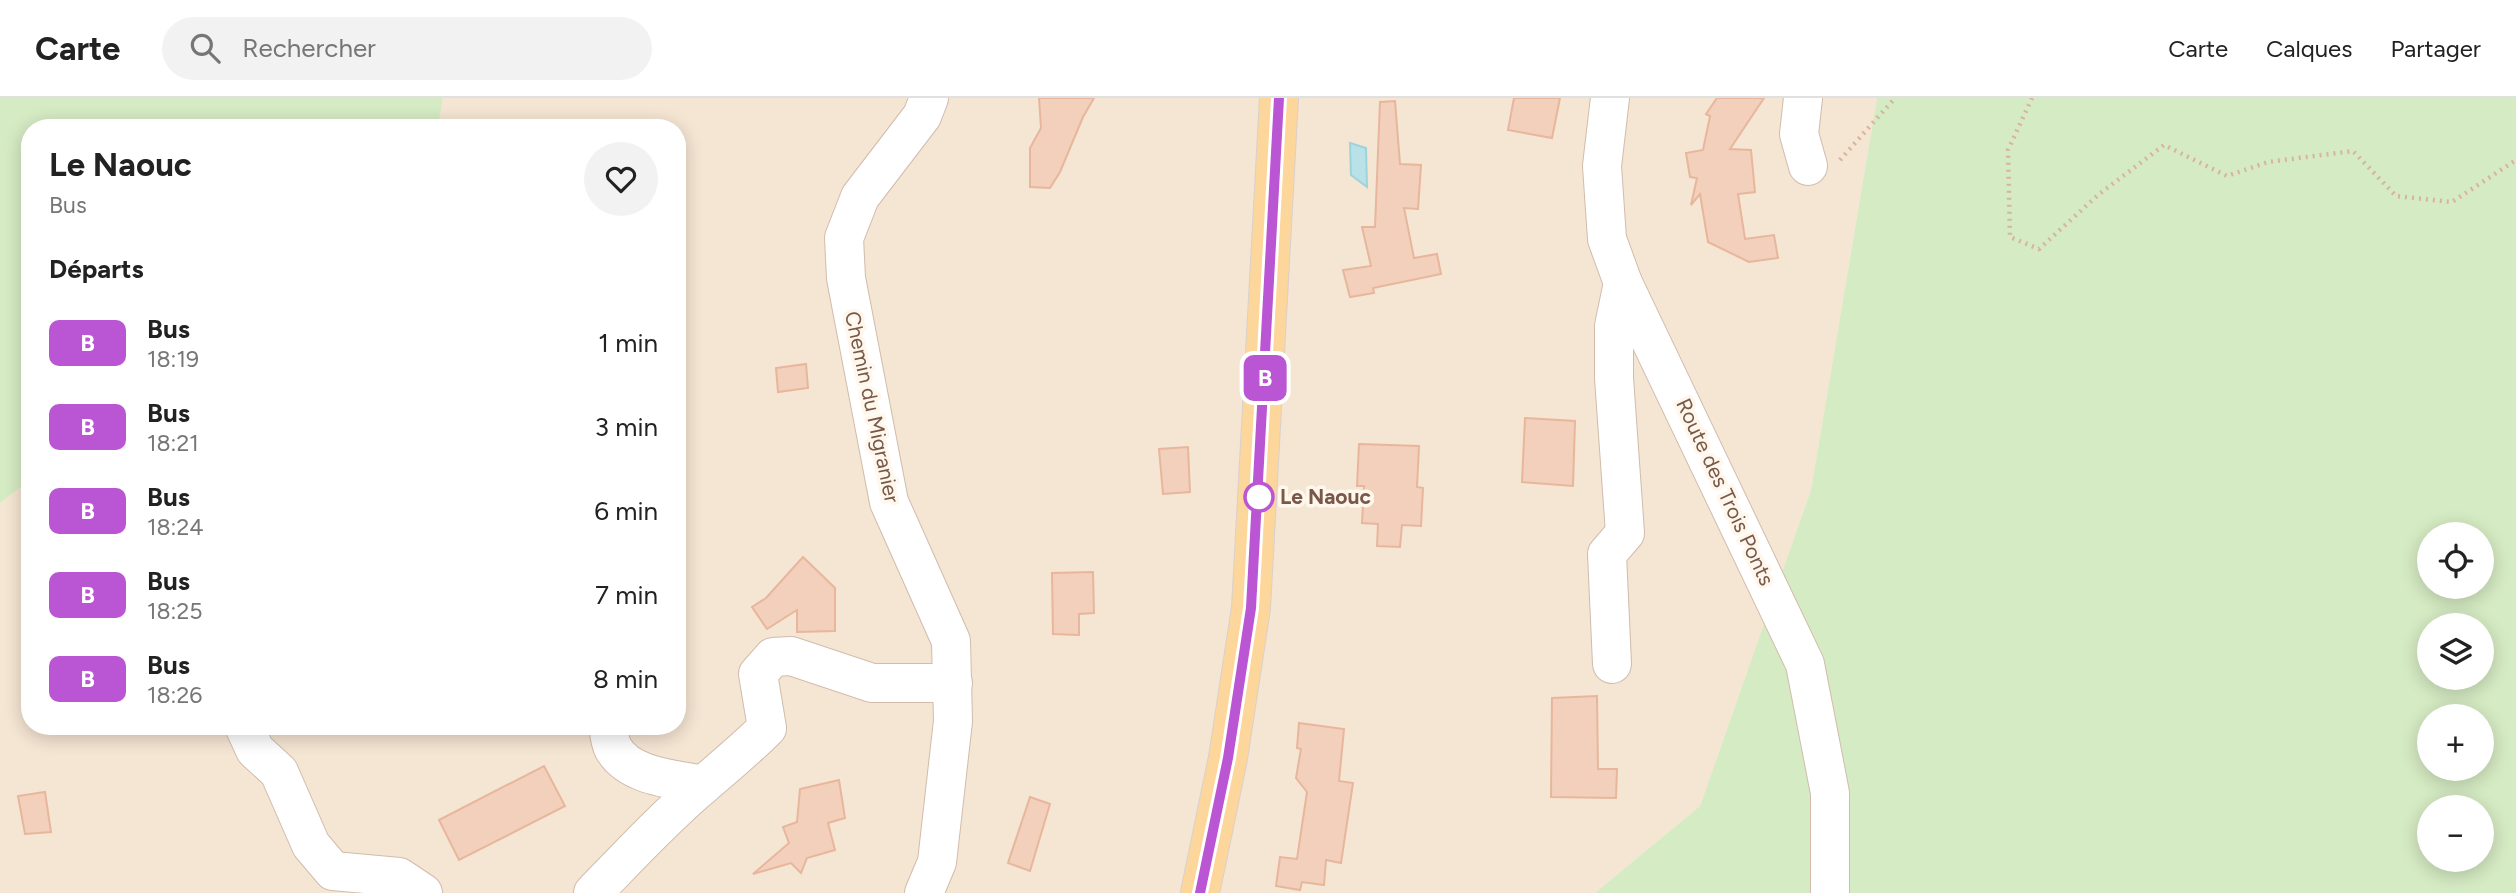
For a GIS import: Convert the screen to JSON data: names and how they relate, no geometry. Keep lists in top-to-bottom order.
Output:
{
  "streets": {
    "street": ["Chemin du Migranier", "Route des Trois Ponts"]
  },
  "places": ["Le Naouc"],
  "lines": ["bus line B"],
  "page": {
    "header": "Carte",
    "search": "Rechercher",
    "nav": ["Carte", "Calques", "Partager"],
    "on_map": "B",
    "heading": [
      ["Le Naouc", "Bus"],
      "Départs"
    ],
    "list": [
      {
        "mark": "B",
        "name": "Bus",
        "note": "18:19",
        "value": "1 min"
      },
      {
        "mark": "B",
        "name": "Bus",
        "note": "18:21",
        "value": "3 min"
      },
      {
        "mark": "B",
        "name": "Bus",
        "note": "18:24",
        "value": "6 min"
      },
      {
        "mark": "B",
        "name": "Bus",
        "note": "18:25",
        "value": "7 min"
      },
      {
        "mark": "B",
        "name": "Bus",
        "note": "18:26",
        "value": "8 min"
      }
    ],
    "map_buttons": ["+", "−"]
  }
}
